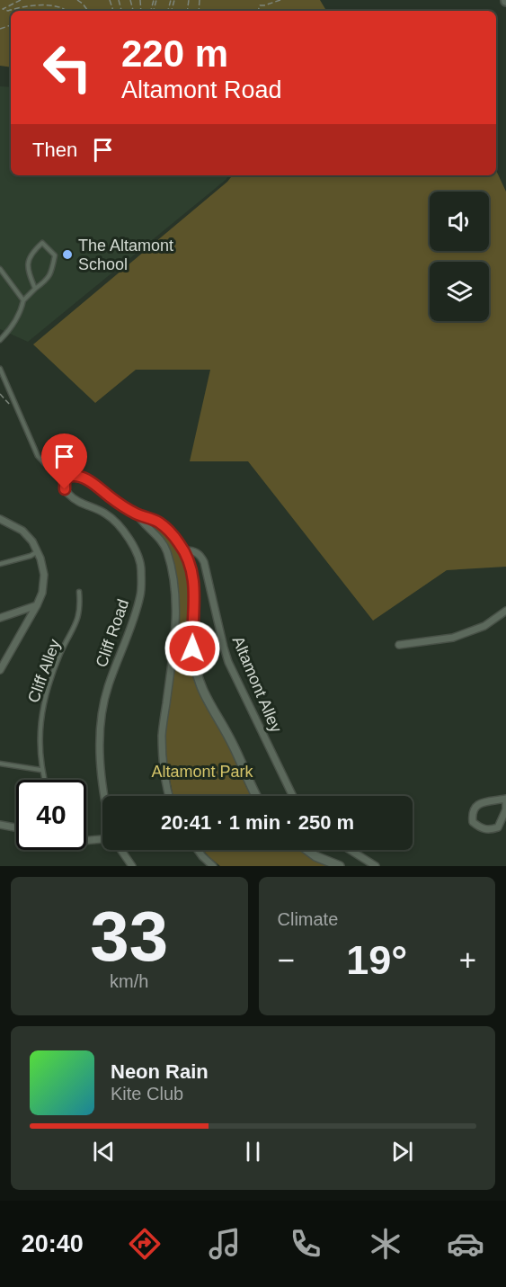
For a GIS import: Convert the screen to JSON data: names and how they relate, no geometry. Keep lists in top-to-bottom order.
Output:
{
  "streets": {
    "street": ["Cliff Road", "Altamont Alley"],
    "lane": ["Cliff Alley"]
  },
  "parks": ["Altamont Park"],
  "places": ["The Altamont School"],
  "page": {
    "turn": ["220 m", "Altamont Road"],
    "then": "Then",
    "limit": "40",
    "trip": "20:41 · 1 min · 250 m",
    "tile": [
      ["33", "km/h"],
      "Climate"
    ],
    "heat": ["−", "19°", "+"],
    "song": ["Neon Rain", "Kite Club"],
    "tabs": "20:40"
  }
}
